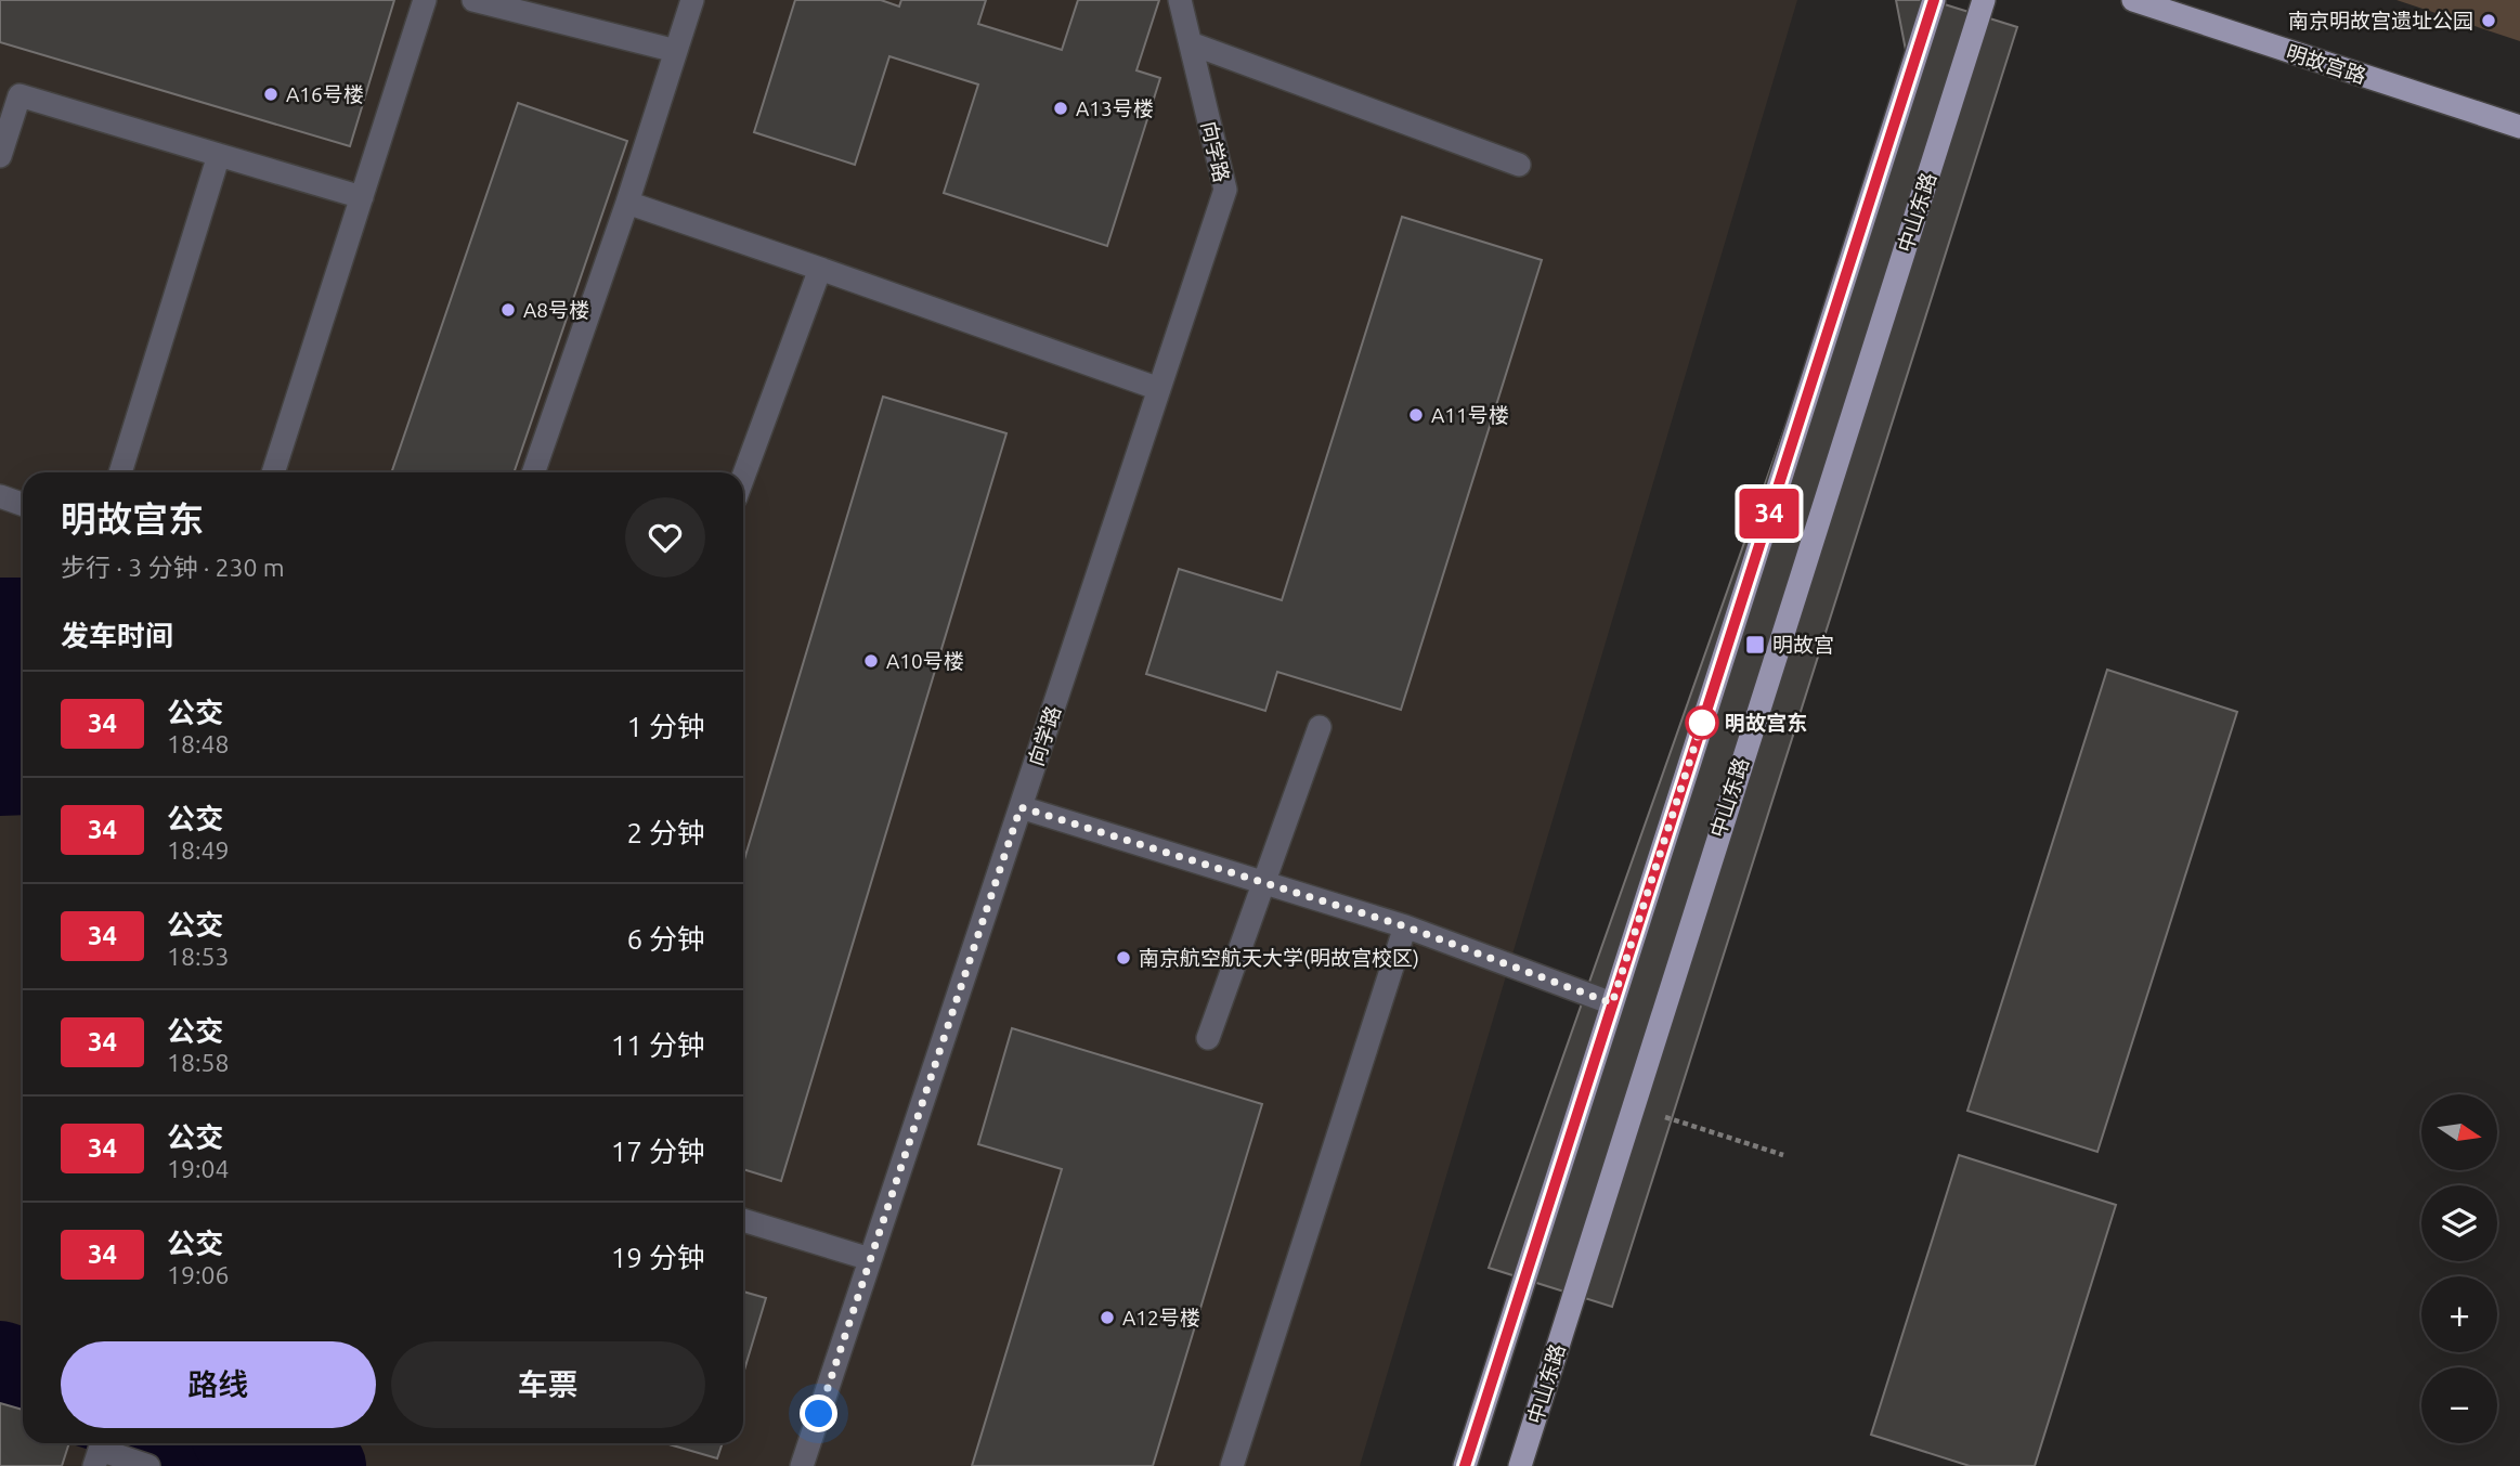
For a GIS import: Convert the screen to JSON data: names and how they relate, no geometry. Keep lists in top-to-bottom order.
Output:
{
  "streets": {
    "main road": ["明故宫路", "中山东路"],
    "lane": ["向学路"]
  },
  "places": {
    "other": [
      "南京明故宫遗址公园",
      "A16号楼",
      "A13号楼",
      "A8号楼",
      "A11号楼",
      "A10号楼",
      "明故宫东",
      "南京航空航天大学(明故宫校区)",
      "A12号楼"
    ],
    "transit": ["明故宫"]
  },
  "lines": ["bus line 34"],
  "north": "right",
  "page": {
    "on_map": "34",
    "heading": [
      ["明故宫东", "步行 · 3 分钟 · 230 m"],
      "发车时间"
    ],
    "list": [
      {
        "mark": "34",
        "name": "公交",
        "note": "18:48",
        "value": "1 分钟"
      },
      {
        "mark": "34",
        "name": "公交",
        "note": "18:49",
        "value": "2 分钟"
      },
      {
        "mark": "34",
        "name": "公交",
        "note": "18:53",
        "value": "6 分钟"
      },
      {
        "mark": "34",
        "name": "公交",
        "note": "18:58",
        "value": "11 分钟"
      },
      {
        "mark": "34",
        "name": "公交",
        "note": "19:04",
        "value": "17 分钟"
      },
      {
        "mark": "34",
        "name": "公交",
        "note": "19:06",
        "value": "19 分钟"
      }
    ],
    "map_buttons": ["+", "−"],
    "buttons": ["路线", "车票"]
  }
}
